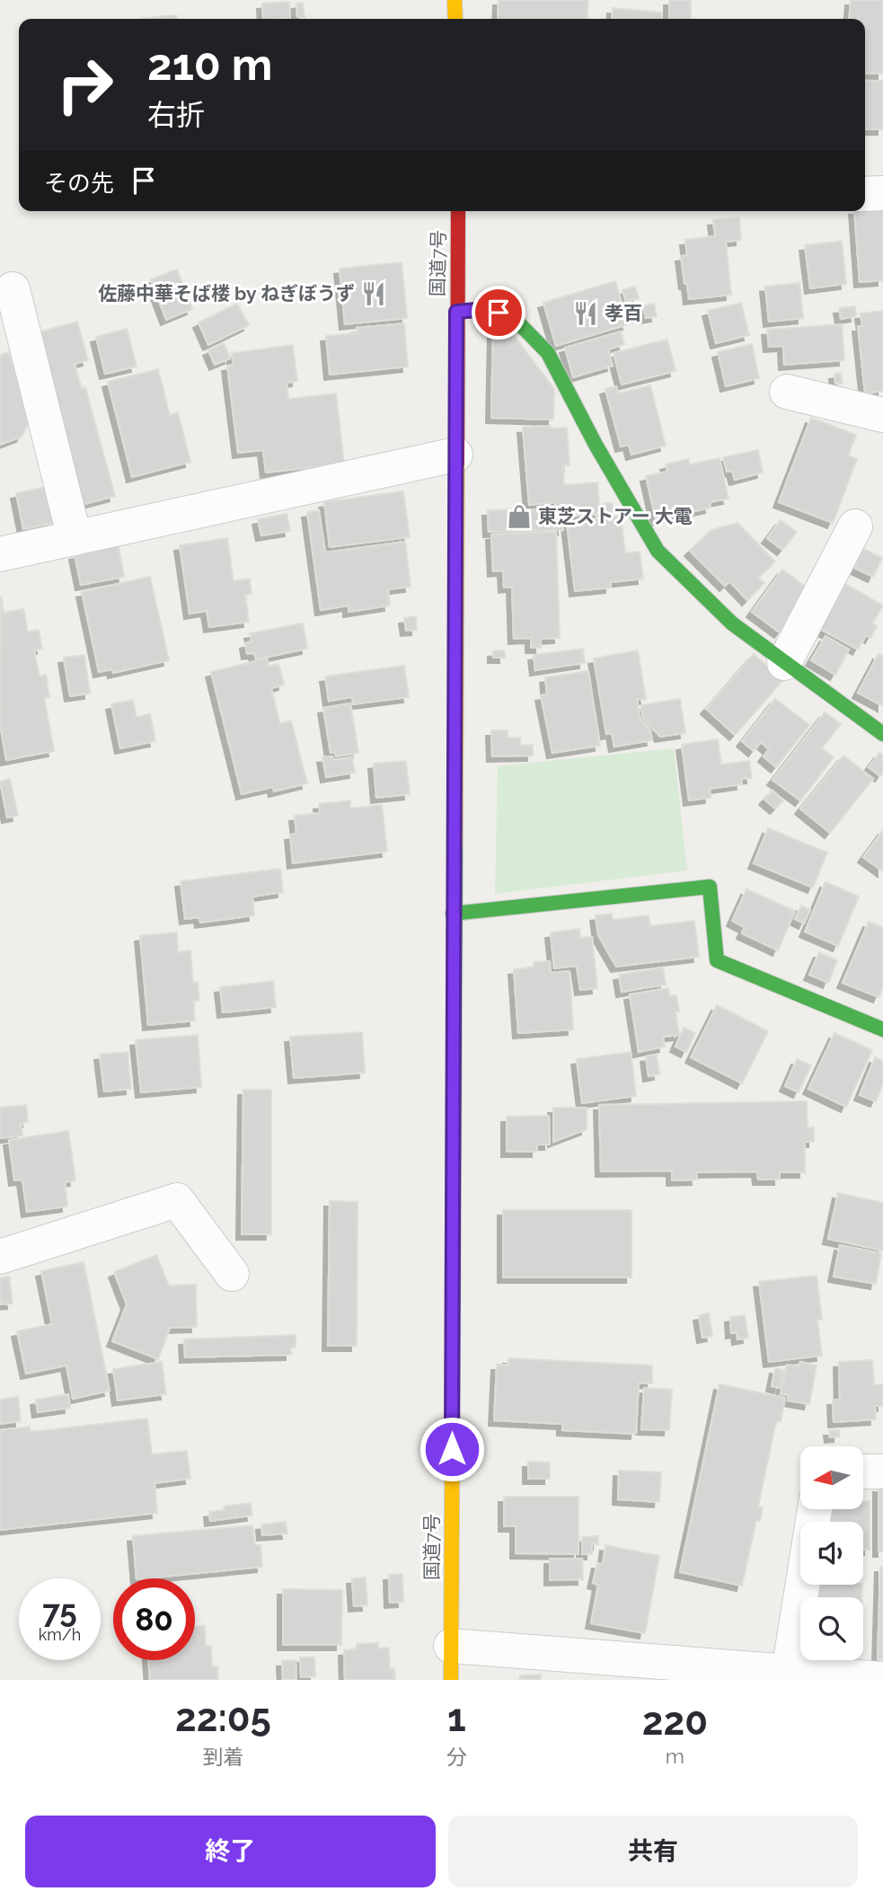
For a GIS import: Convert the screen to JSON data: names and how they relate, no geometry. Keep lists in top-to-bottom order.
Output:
{
  "streets": {
    "main road": ["国道7号"]
  },
  "places": {
    "restaurant": ["佐藤中華そば楼 by ねぎぼうず", "孝百"],
    "shop": ["東芝ストアー 大電"]
  },
  "north": "left",
  "page": {
    "turn": ["210 m", "右折"],
    "then": "その先",
    "speed": "75 km/h",
    "limit": "80",
    "eta": [
      "22:05",
      "到着",
      "1",
      "分",
      "220",
      "m"
    ],
    "buttons": ["終了", "共有"]
  }
}
